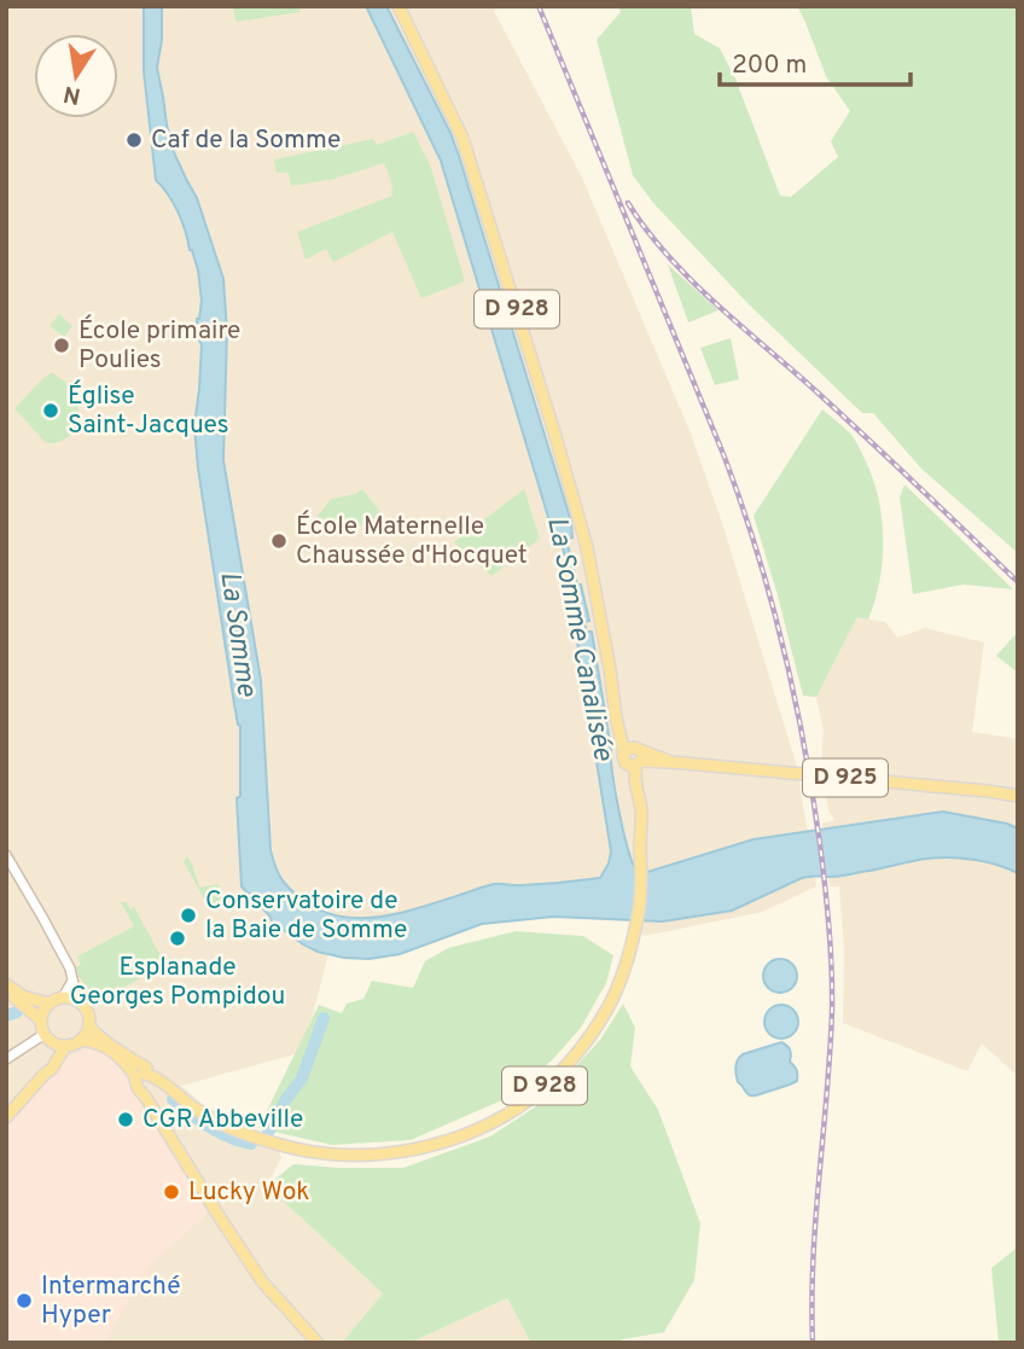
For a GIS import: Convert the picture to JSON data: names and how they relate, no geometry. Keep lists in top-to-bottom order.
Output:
{
  "streets": {
    "main road": ["D 928", "D 925"]
  },
  "crossings": [
    ["D 928", "D 925"]
  ],
  "water": ["La Somme", "La Somme Canalisée"],
  "places": [
    "Caf de la Somme",
    "École primaire Poulies",
    "Église Saint-Jacques",
    "École Maternelle Chaussée d'Hocquet",
    "Conservatoire de la Baie de Somme",
    "Esplanade Georges Pompidou",
    "CGR Abbeville",
    "Lucky Wok",
    "Intermarché Hyper"
  ],
  "scale_bar": "200 m",
  "north": "bottom"
}
